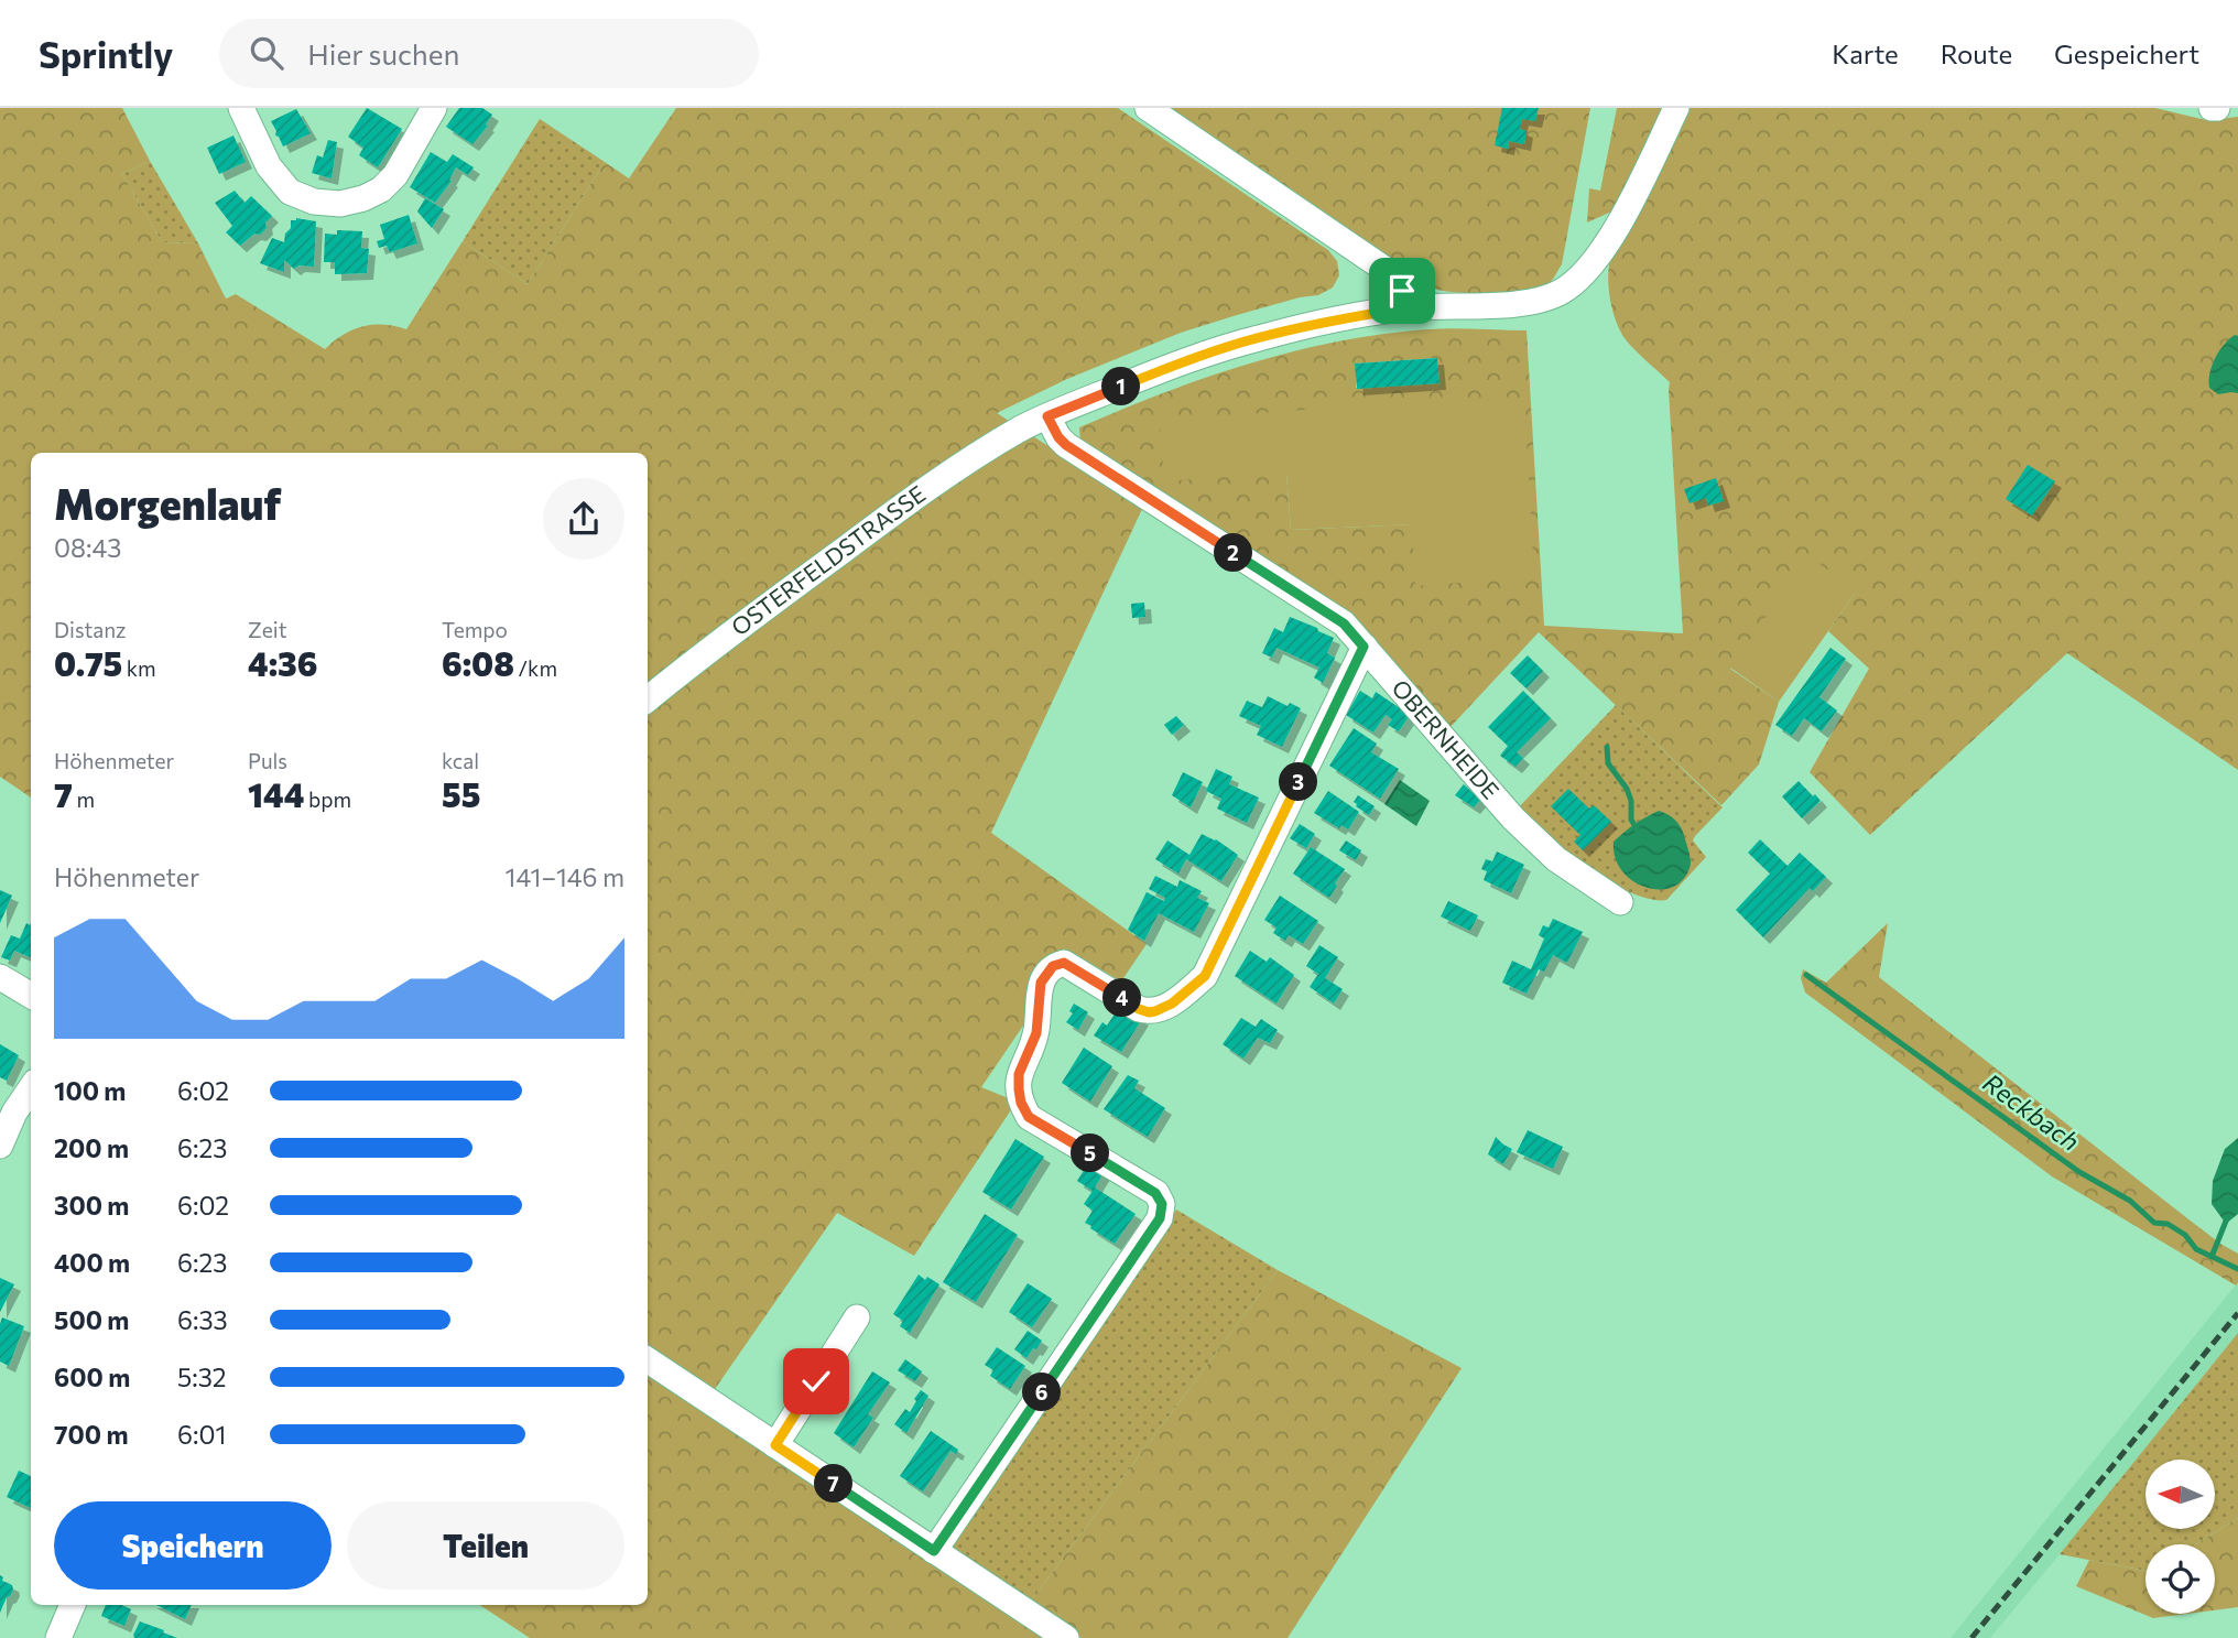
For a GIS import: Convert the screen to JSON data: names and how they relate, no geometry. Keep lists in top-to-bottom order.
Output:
{
  "streets": {
    "street": ["OSTERFELDSTRASSE", "OBERNHEIDE"]
  },
  "crossings": [
    ["OSTERFELDSTRASSE", "OBERNHEIDE"]
  ],
  "water": ["Reckbach"],
  "north": "left",
  "page": {
    "header": "Sprintly",
    "search": "Hier suchen",
    "nav": ["Karte", "Route", "Gespeichert"],
    "pins": [
      "1",
      "2",
      "3",
      "4",
      "5",
      "6",
      "7"
    ],
    "heading": ["Morgenlauf", "08:43"],
    "stats": [
      ["Distanz", "0.75 km"],
      ["Zeit", "4:36"],
      ["Tempo", "6:08 /km"],
      ["Höhenmeter", "7 m"],
      ["Puls", "144 bpm"],
      ["kcal", "55"]
    ],
    "chart": ["Höhenmeter", "141–146 m"],
    "list": [
      {
        "name": "100 m",
        "note": "6:02"
      },
      {
        "name": "200 m",
        "note": "6:23"
      },
      {
        "name": "300 m",
        "note": "6:02"
      },
      {
        "name": "400 m",
        "note": "6:23"
      },
      {
        "name": "500 m",
        "note": "6:33"
      },
      {
        "name": "600 m",
        "note": "5:32"
      },
      {
        "name": "700 m",
        "note": "6:01"
      }
    ],
    "buttons": ["Speichern", "Teilen"]
  }
}
